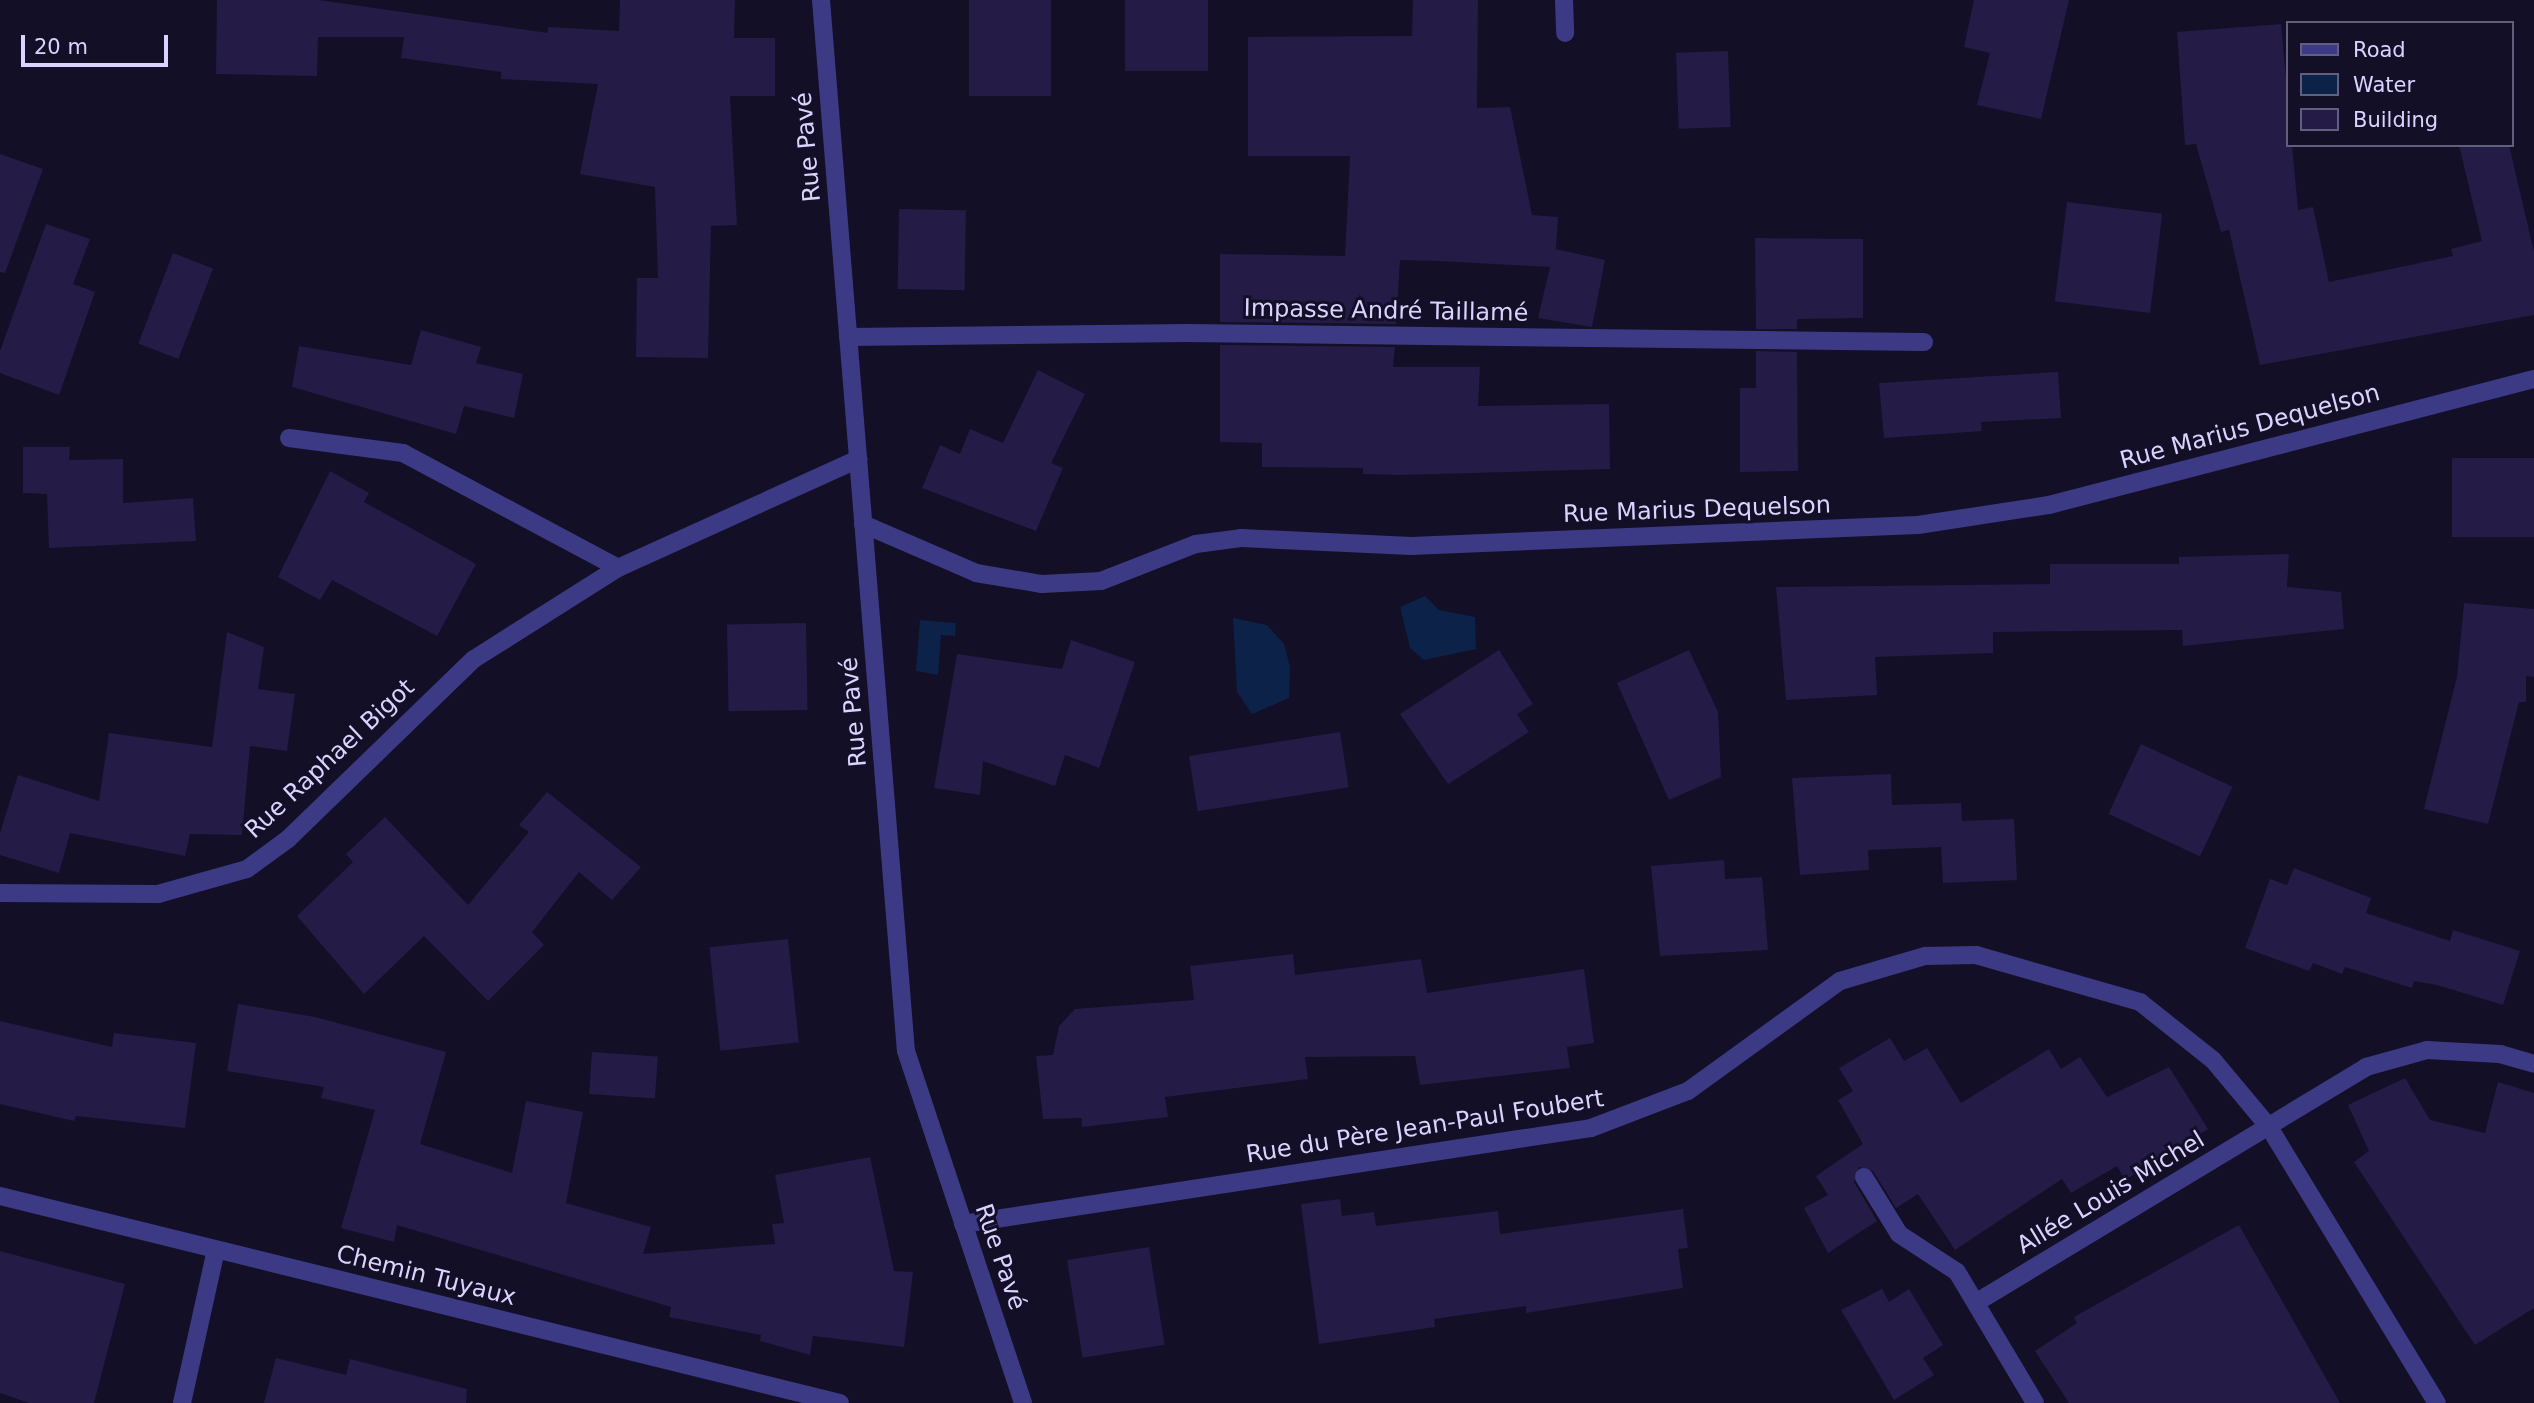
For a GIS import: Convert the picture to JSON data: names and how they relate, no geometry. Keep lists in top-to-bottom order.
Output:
{
  "streets": {
    "street": [
      "Rue Pavé",
      "Impasse André Taillamé",
      "Rue Marius Dequelson",
      "Rue Raphael Bigot",
      "Rue du Père Jean-Paul Foubert",
      "Allée Louis Michel",
      "Chemin Tuyaux"
    ]
  },
  "crossings": [
    ["Rue Pavé", "Impasse André Taillamé"],
    ["Rue Pavé", "Rue Marius Dequelson"],
    ["Rue Pavé", "Rue Raphael Bigot"],
    ["Rue Pavé", "Rue du Père Jean-Paul Foubert"],
    ["Rue du Père Jean-Paul Foubert", "Allée Louis Michel"]
  ],
  "legend": ["Road", "Water", "Building"],
  "scale_bar": "20 m"
}
